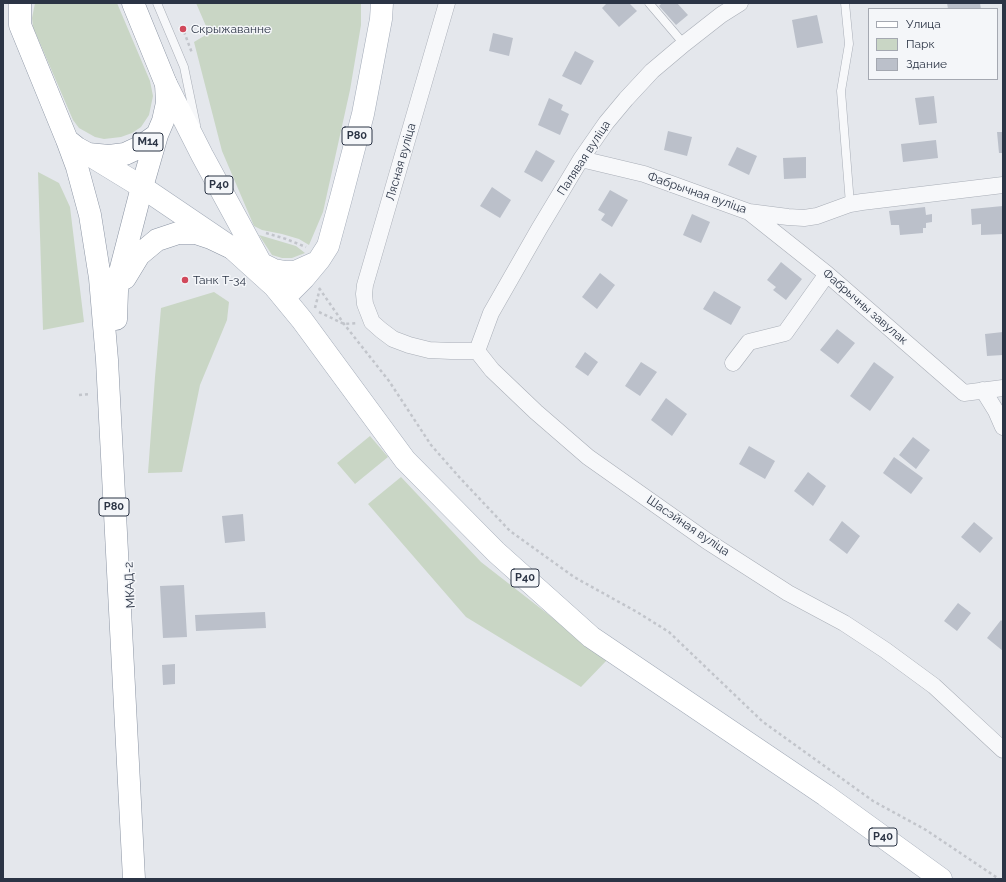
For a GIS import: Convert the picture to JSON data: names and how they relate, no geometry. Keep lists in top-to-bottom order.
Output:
{
  "streets": {
    "main road": [
      "Р80",
      "М14",
      "Р40",
      "МКАД-2"
    ],
    "street": [
      "Палявая вуліца",
      "Лясная вуліца",
      "Фабрычная вуліца",
      "Фабрычны завулак",
      "Шасэйная вуліца"
    ]
  },
  "crossings": [
    ["Р80", "М14"],
    ["Р80", "Р40"],
    ["Р80", "МКАД-2"],
    ["М14", "Р40"],
    ["Палявая вуліца", "Фабрычная вуліца"],
    ["Палявая вуліца", "Шасэйная вуліца"],
    ["Фабрычная вуліца", "Фабрычны завулак"]
  ],
  "places": ["Скрыжаванне", "Танк Т-34"],
  "legend": ["Улица", "Парк", "Здание"]
}
